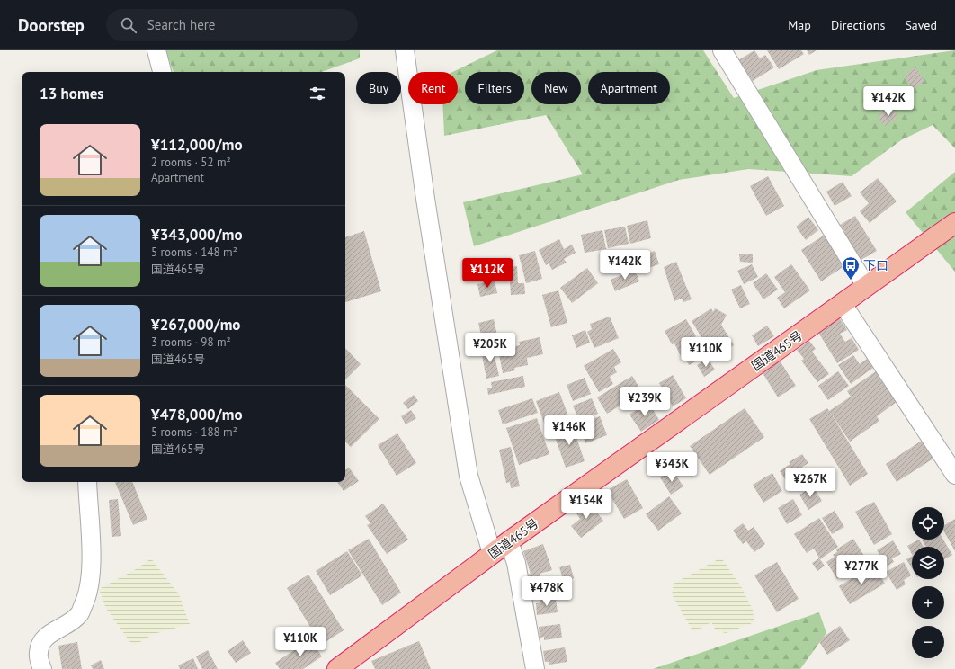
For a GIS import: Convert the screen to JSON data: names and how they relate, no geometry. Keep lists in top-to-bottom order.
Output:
{
  "streets": {
    "highway": ["国道465号"]
  },
  "places": {
    "bus stop": ["下口"]
  },
  "page": {
    "header": "Doorstep",
    "search": "Search here",
    "nav": ["Map", "Directions", "Saved"],
    "chip": [
      "Buy",
      "Rent",
      "Filters",
      "New",
      "Apartment"
    ],
    "heading": "13 homes",
    "price": [
      "¥142K",
      "¥142K",
      "¥112K",
      "¥205K",
      "¥110K",
      "¥239K",
      "¥146K",
      "¥343K",
      "¥267K",
      "¥154K",
      "¥277K",
      "¥478K",
      "¥110K"
    ],
    "list": [
      {
        "name": "¥112,000/mo",
        "note": "2 rooms · 52 m² · Apartment"
      },
      {
        "name": "¥343,000/mo",
        "note": "5 rooms · 148 m² · 国道465号"
      },
      {
        "name": "¥267,000/mo",
        "note": "3 rooms · 98 m² · 国道465号"
      },
      {
        "name": "¥478,000/mo",
        "note": "5 rooms · 188 m² · 国道465号"
      }
    ],
    "map_buttons": ["+", "−"]
  }
}
